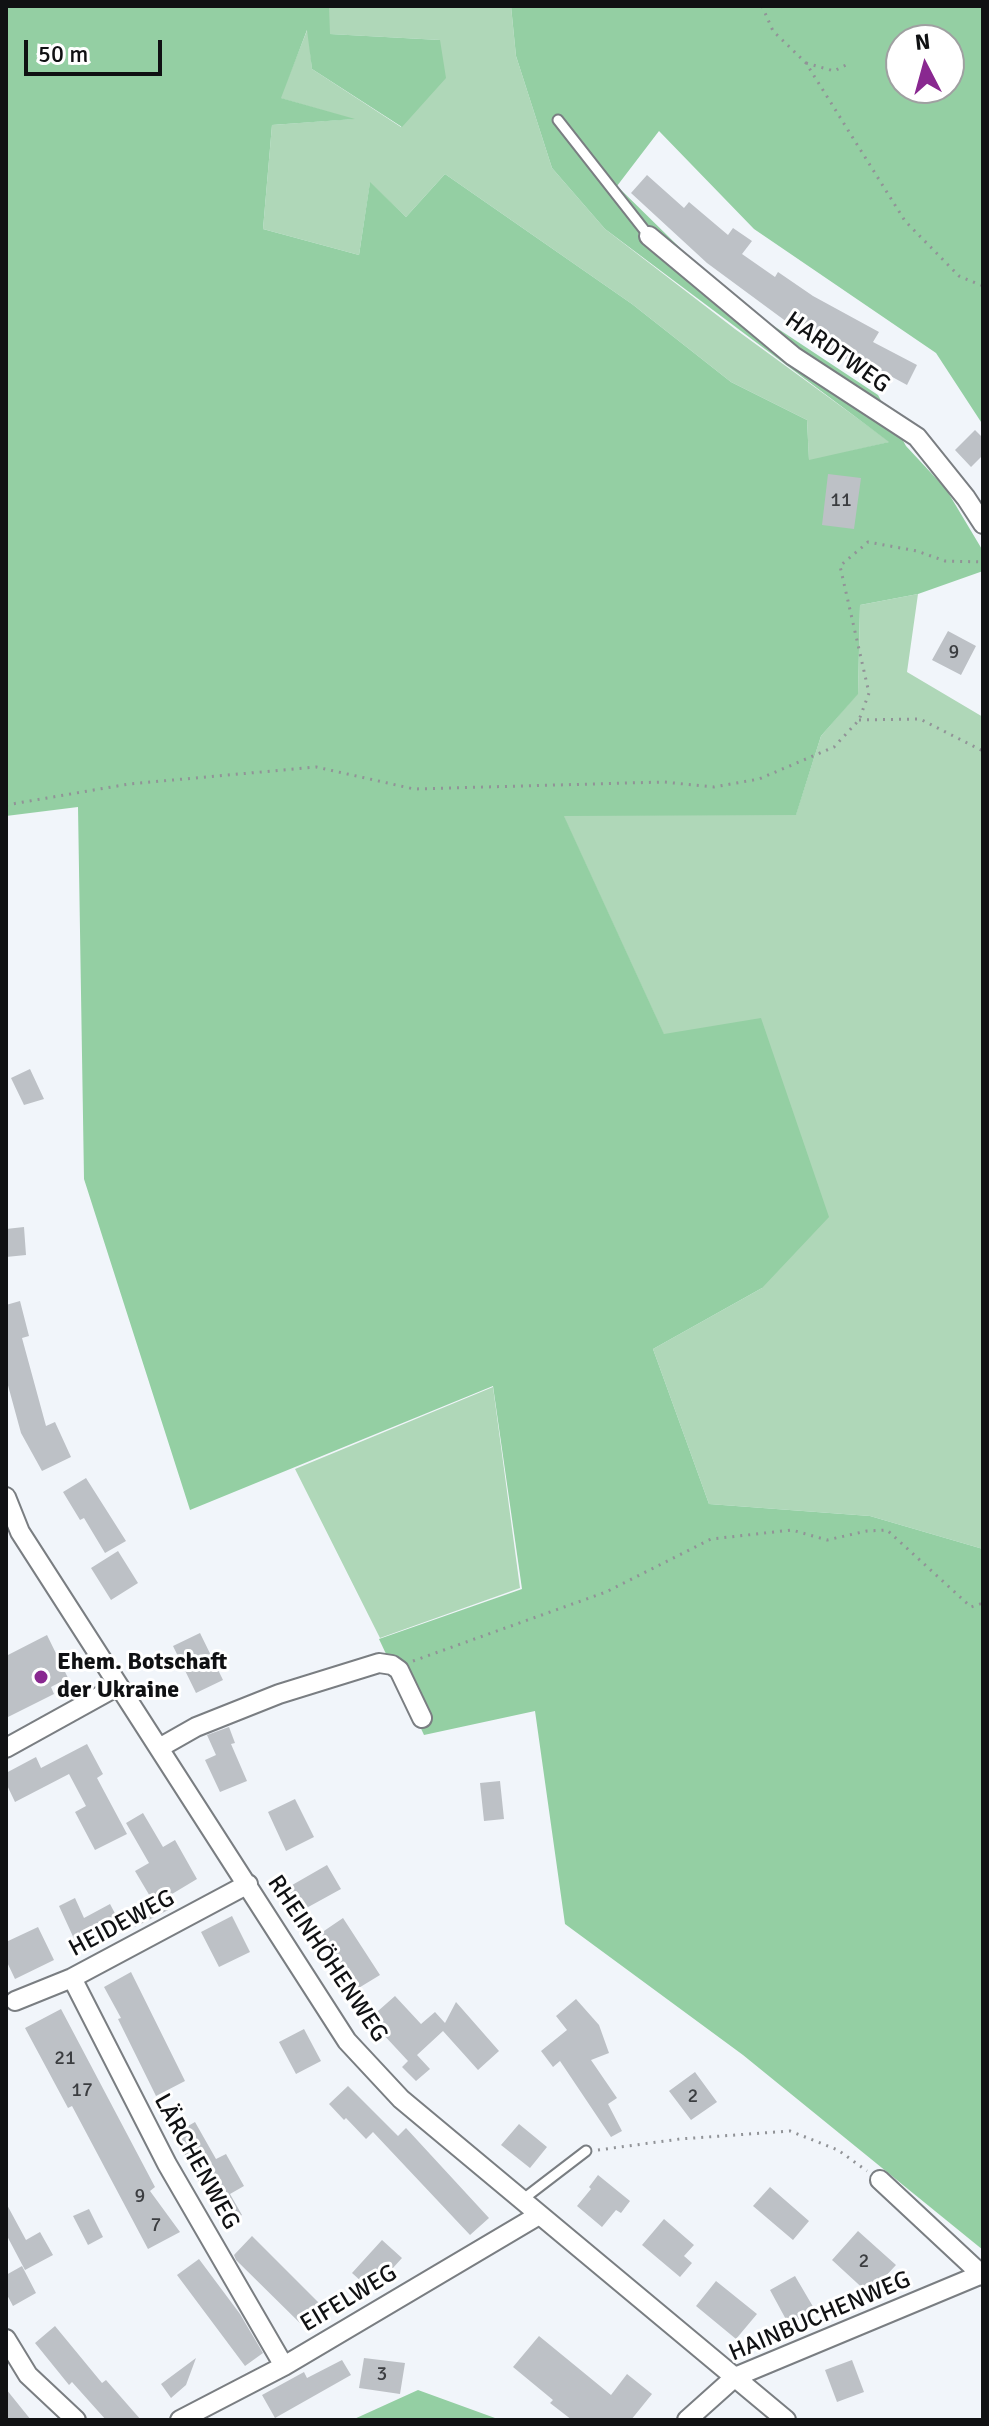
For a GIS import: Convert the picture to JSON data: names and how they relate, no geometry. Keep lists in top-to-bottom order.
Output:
{
  "streets": {
    "street": [
      "HARDTWEG",
      "HEIDEWEG",
      "RHEINHÖHENWEG",
      "LÄRCHENWEG",
      "EIFELWEG",
      "HAINBUCHENWEG"
    ]
  },
  "crossings": [
    ["HEIDEWEG", "RHEINHÖHENWEG"],
    ["HEIDEWEG", "LÄRCHENWEG"],
    ["RHEINHÖHENWEG", "EIFELWEG"],
    ["RHEINHÖHENWEG", "HAINBUCHENWEG"],
    ["LÄRCHENWEG", "EIFELWEG"]
  ],
  "places": ["Ehem. Botschaft der Ukraine"],
  "house_numbers": [
    "11",
    "9",
    "21",
    "17",
    "2",
    "9",
    "7",
    "2",
    "3"
  ],
  "scale_bar": "50 m",
  "north": "top"
}
